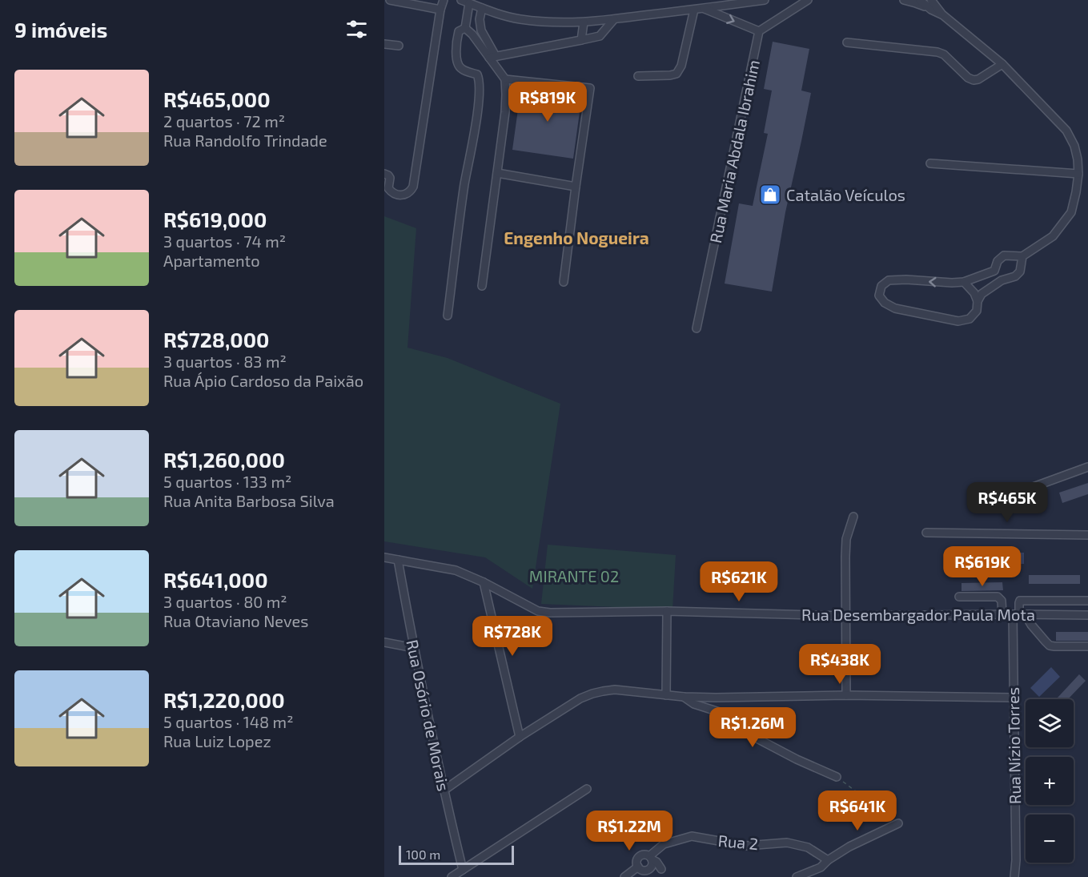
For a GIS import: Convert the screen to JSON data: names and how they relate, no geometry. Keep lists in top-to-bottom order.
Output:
{
  "streets": {
    "street": [
      "Rua Maria Abdala Ibrahim",
      "Rua Desembargador Paula Mota",
      "Rua Osório de Morais",
      "Rua Nízio Torres",
      "Rua 2"
    ]
  },
  "crossings": [
    ["Rua Desembargador Paula Mota", "Rua Osório de Morais"],
    ["Rua Desembargador Paula Mota", "Rua Nízio Torres"]
  ],
  "districts": ["Engenho Nogueira"],
  "parks": ["MIRANTE 02"],
  "places": {
    "shop": ["Catalão Veículos"]
  },
  "scale_bar": "100 m",
  "page": {
    "heading": "9 imóveis",
    "list": [
      {
        "name": "R$465,000",
        "note": "2 quartos · 72 m² · Rua Randolfo Trindade"
      },
      {
        "name": "R$619,000",
        "note": "3 quartos · 74 m² · Apartamento"
      },
      {
        "name": "R$728,000",
        "note": "3 quartos · 83 m² · Rua Ápio Cardoso da Paixão"
      },
      {
        "name": "R$1,260,000",
        "note": "5 quartos · 133 m² · Rua Anita Barbosa Silva"
      },
      {
        "name": "R$641,000",
        "note": "3 quartos · 80 m² · Rua Otaviano Neves"
      },
      {
        "name": "R$1,220,000",
        "note": "5 quartos · 148 m² · Rua Luiz Lopez"
      }
    ],
    "price": [
      "R$819K",
      "R$465K",
      "R$619K",
      "R$621K",
      "R$728K",
      "R$438K",
      "R$1.26M",
      "R$641K",
      "R$1.22M"
    ],
    "map_buttons": ["+", "−"],
    "scale": "100 m"
  }
}
